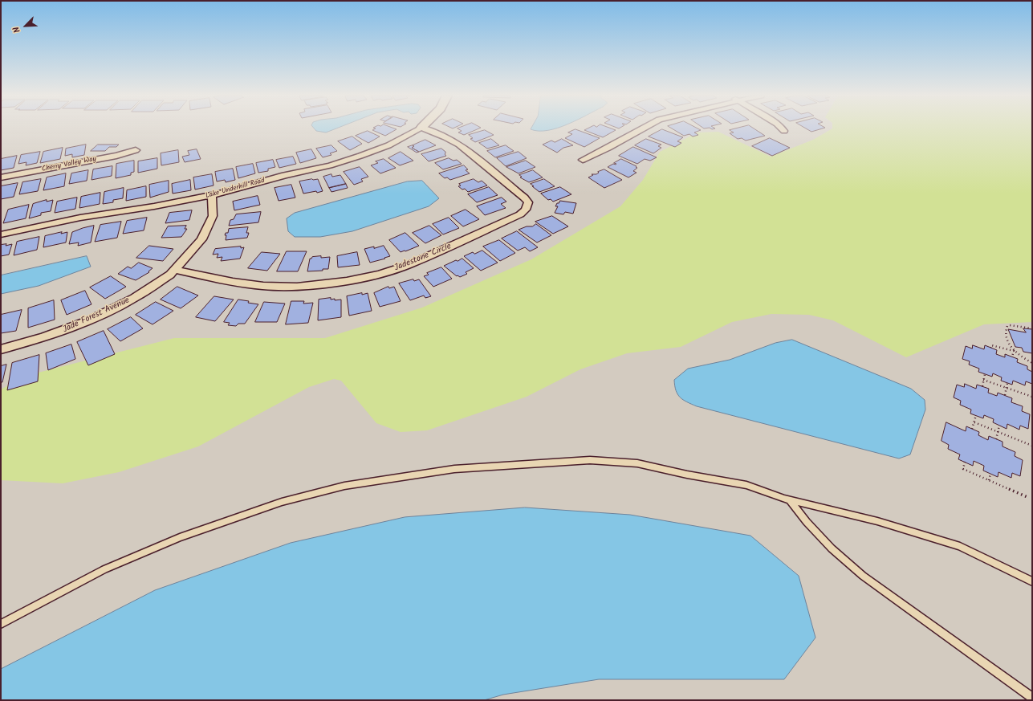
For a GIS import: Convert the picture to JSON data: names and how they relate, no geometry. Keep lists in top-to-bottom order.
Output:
{
  "streets": {
    "street": [
      "Cherry Valley Way",
      "Lake Underhill Road",
      "Jadestone Circle",
      "Jade Forest Avenue"
    ]
  },
  "crossings": [
    ["Lake Underhill Road", "Jade Forest Avenue"],
    ["Jadestone Circle", "Jade Forest Avenue"]
  ],
  "north": "bottom left"
}
